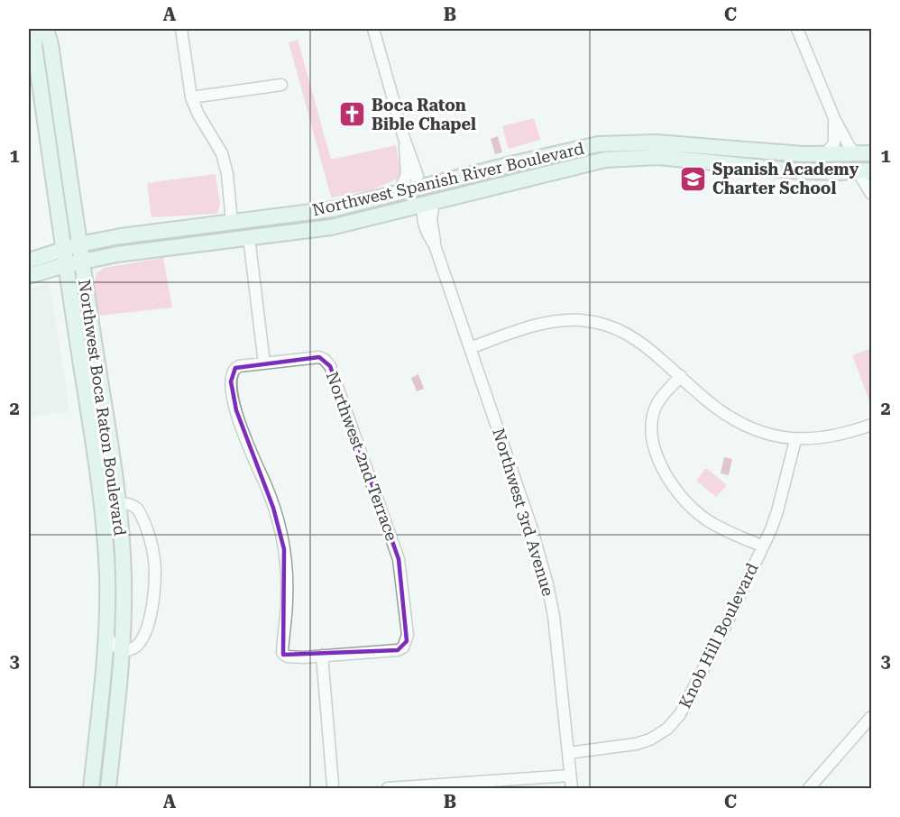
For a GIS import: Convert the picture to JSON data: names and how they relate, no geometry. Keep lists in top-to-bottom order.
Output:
{
  "streets": {
    "main road": ["Northwest Spanish River Boulevard", "Northwest Boca Raton Boulevard"],
    "street": ["Northwest 2nd Terrace", "Northwest 3rd Avenue", "Knob Hill Boulevard"]
  },
  "crossings": [
    ["Northwest Spanish River Boulevard", "Northwest Boca Raton Boulevard"],
    ["Northwest Spanish River Boulevard", "Northwest 3rd Avenue"],
    ["Northwest 3rd Avenue", "Knob Hill Boulevard"]
  ],
  "places": {
    "church": ["Boca Raton Bible Chapel"],
    "school or university": ["Spanish Academy Charter School"]
  },
  "grid": {
    "columns": ["A", "B", "C"],
    "rows": ["1", "2", "3"]
  }
}
